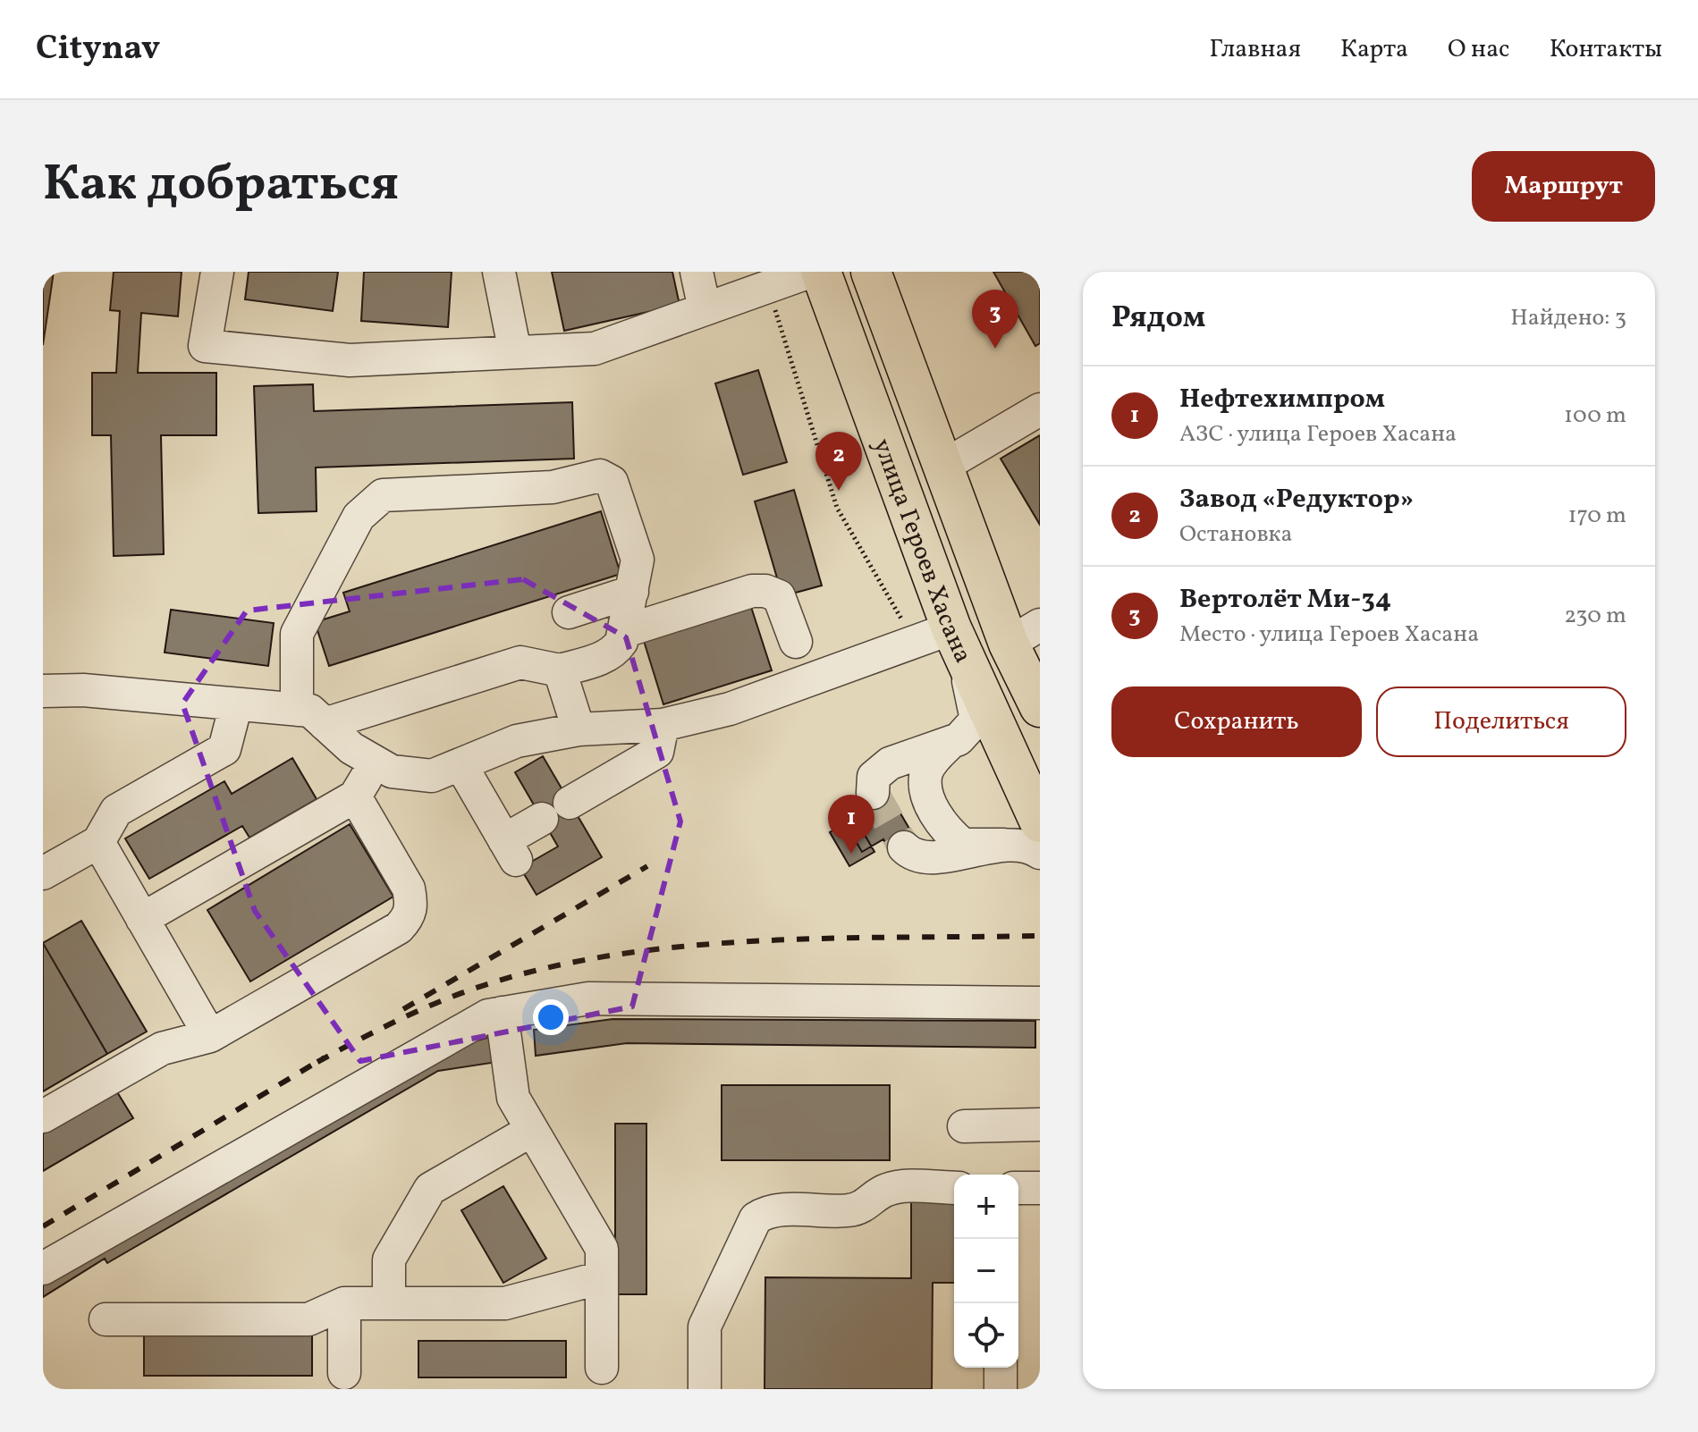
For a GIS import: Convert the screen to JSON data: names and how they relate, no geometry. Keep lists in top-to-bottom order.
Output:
{
  "streets": {
    "main road": ["улица Героев Хасана"]
  },
  "page": {
    "header": "Citynav",
    "nav": [
      "Главная",
      "Карта",
      "О нас",
      "Контакты"
    ],
    "title": "Как добраться",
    "buttons": [
      "Маршрут",
      ["Сохранить", "Поделиться"]
    ],
    "heading": ["Рядом", "Найдено: 3"],
    "pins": ["3", "2", "1"],
    "list": [
      {
        "mark": "1",
        "name": "Нефтехимпром",
        "note": "АЗС · улица Героев Хасана",
        "value": "100 m"
      },
      {
        "mark": "2",
        "name": "Завод «Редуктор»",
        "note": "Остановка",
        "value": "170 m"
      },
      {
        "mark": "3",
        "name": "Вертолёт Ми-34",
        "note": "Место · улица Героев Хасана",
        "value": "230 m"
      }
    ],
    "map_buttons": ["+", "−"]
  }
}
